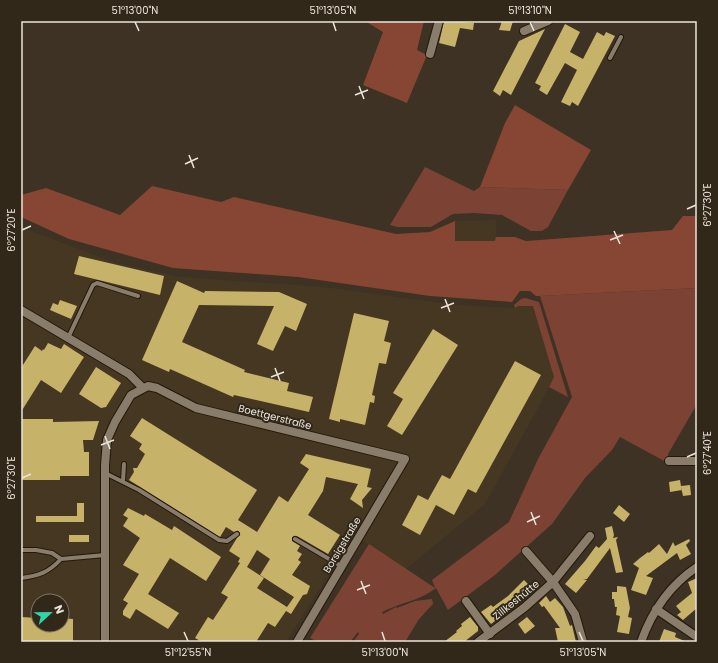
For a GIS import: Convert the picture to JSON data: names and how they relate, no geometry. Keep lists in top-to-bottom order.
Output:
{
  "streets": {
    "street": ["Boettgerstraße", "Borsigstraße", "Zillkeshütte"]
  },
  "crossings": [
    ["Boettgerstraße", "Borsigstraße"]
  ],
  "north": "right",
  "coordinates": [
    "51°13'00\"N",
    "51°13'05\"N",
    "51°13'10\"N",
    "6°27'30\"E",
    "6°27'20\"E",
    "6°27'40\"E",
    "51°12'55\"N"
  ]
}
